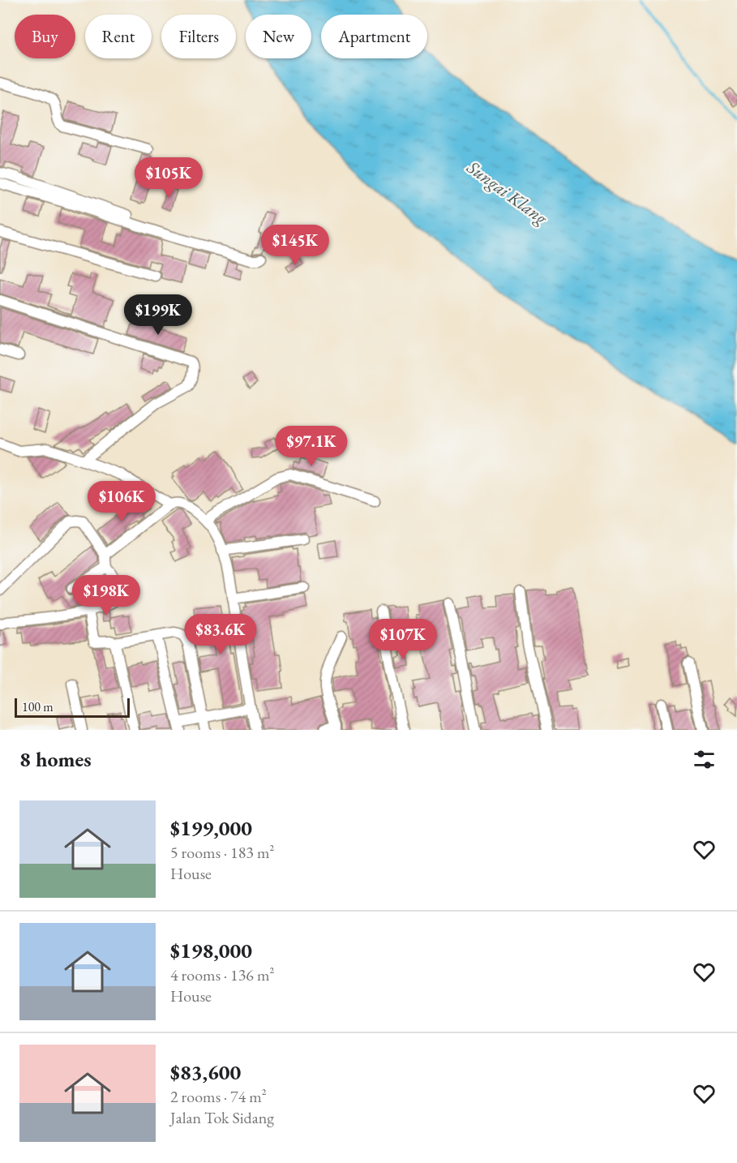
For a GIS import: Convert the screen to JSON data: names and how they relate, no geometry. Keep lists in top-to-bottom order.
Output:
{
  "water": ["Sungai Klang"],
  "scale_bar": "100 m",
  "page": {
    "chip": [
      "Buy",
      "Rent",
      "Filters",
      "New",
      "Apartment"
    ],
    "price": [
      "$105K",
      "$145K",
      "$199K",
      "$97.1K",
      "$106K",
      "$198K",
      "$83.6K",
      "$107K"
    ],
    "scale": "100 m",
    "heading": "8 homes",
    "list": [
      {
        "name": "$199,000",
        "note": "5 rooms · 183 m² · House"
      },
      {
        "name": "$198,000",
        "note": "4 rooms · 136 m² · House"
      },
      {
        "name": "$83,600",
        "note": "2 rooms · 74 m² · Jalan Tok Sidang"
      }
    ]
  }
}
